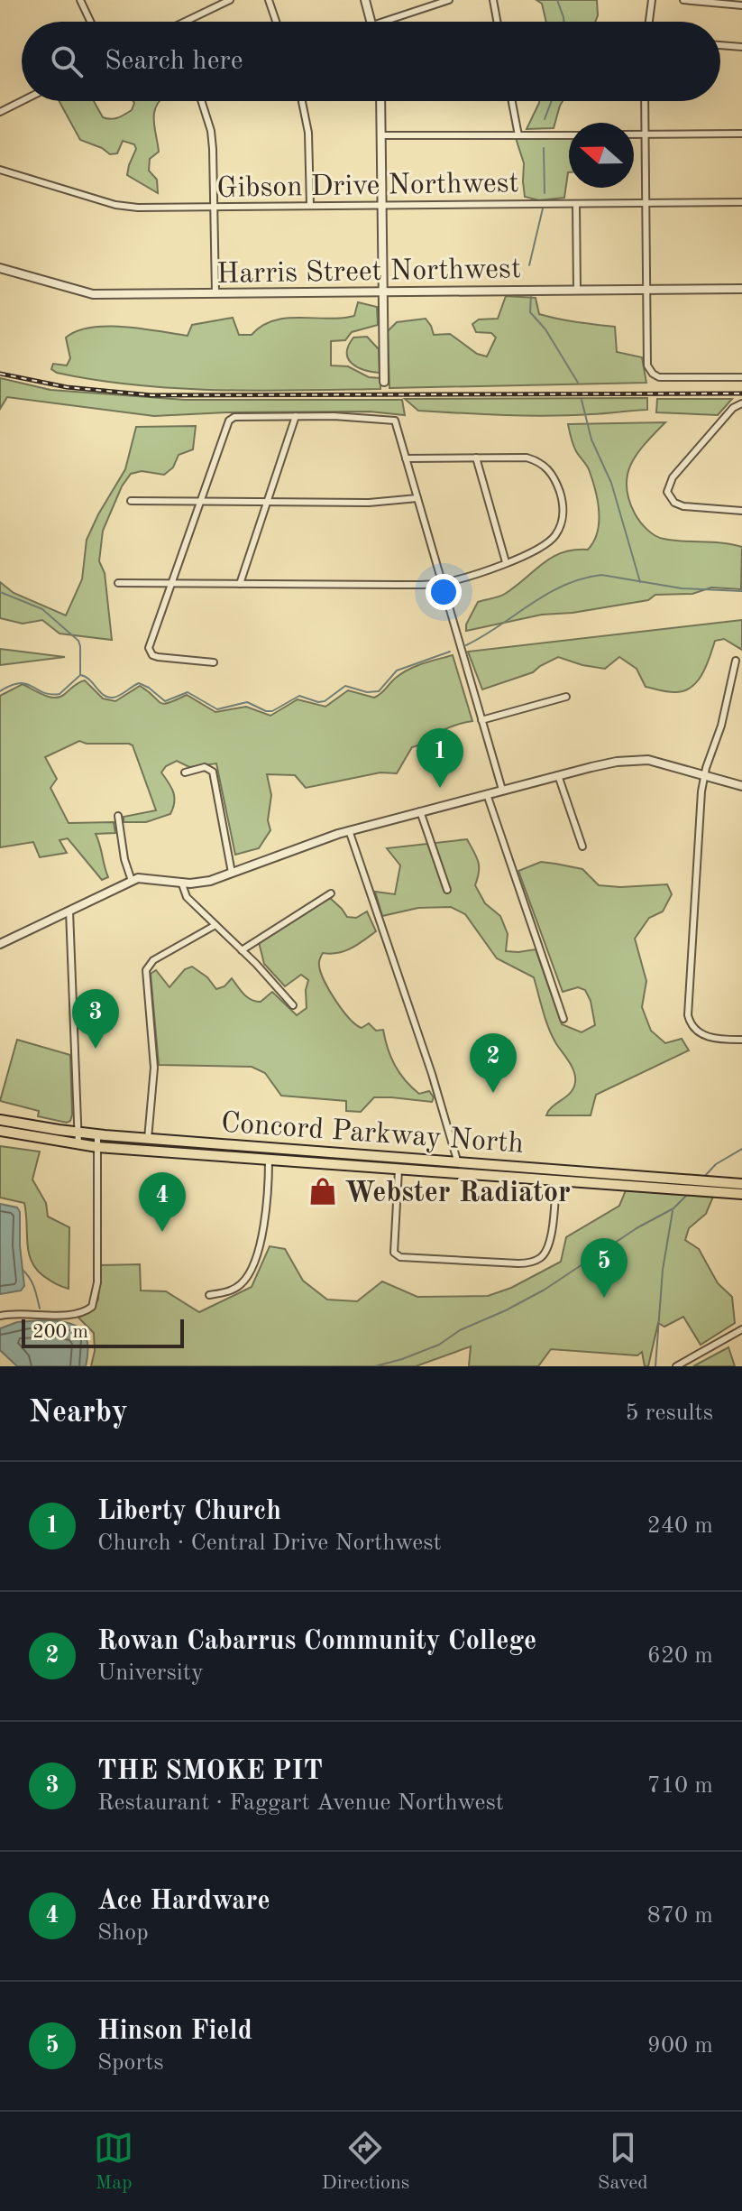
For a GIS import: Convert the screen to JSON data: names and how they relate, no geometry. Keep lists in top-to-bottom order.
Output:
{
  "streets": {
    "highway": ["Concord Parkway North"],
    "street": ["Gibson Drive Northwest", "Harris Street Northwest"]
  },
  "places": {
    "shop": ["Webster Radiator"]
  },
  "scale_bar": "200 m",
  "north": "left",
  "page": {
    "search": "Search here",
    "pins": [
      "1",
      "3",
      "2",
      "4",
      "5"
    ],
    "scale": "200 m",
    "heading": ["Nearby", "5 results"],
    "list": [
      {
        "mark": "1",
        "name": "Liberty Church",
        "note": "Church · Central Drive Northwest",
        "value": "240 m"
      },
      {
        "mark": "2",
        "name": "Rowan Cabarrus Community College",
        "note": "University",
        "value": "620 m"
      },
      {
        "mark": "3",
        "name": "THE SMOKE PIT",
        "note": "Restaurant · Faggart Avenue Northwest",
        "value": "710 m"
      },
      {
        "mark": "4",
        "name": "Ace Hardware",
        "note": "Shop",
        "value": "870 m"
      },
      {
        "mark": "5",
        "name": "Hinson Field",
        "note": "Sports",
        "value": "900 m"
      }
    ],
    "nav": ["Map", "Directions", "Saved"]
  }
}
